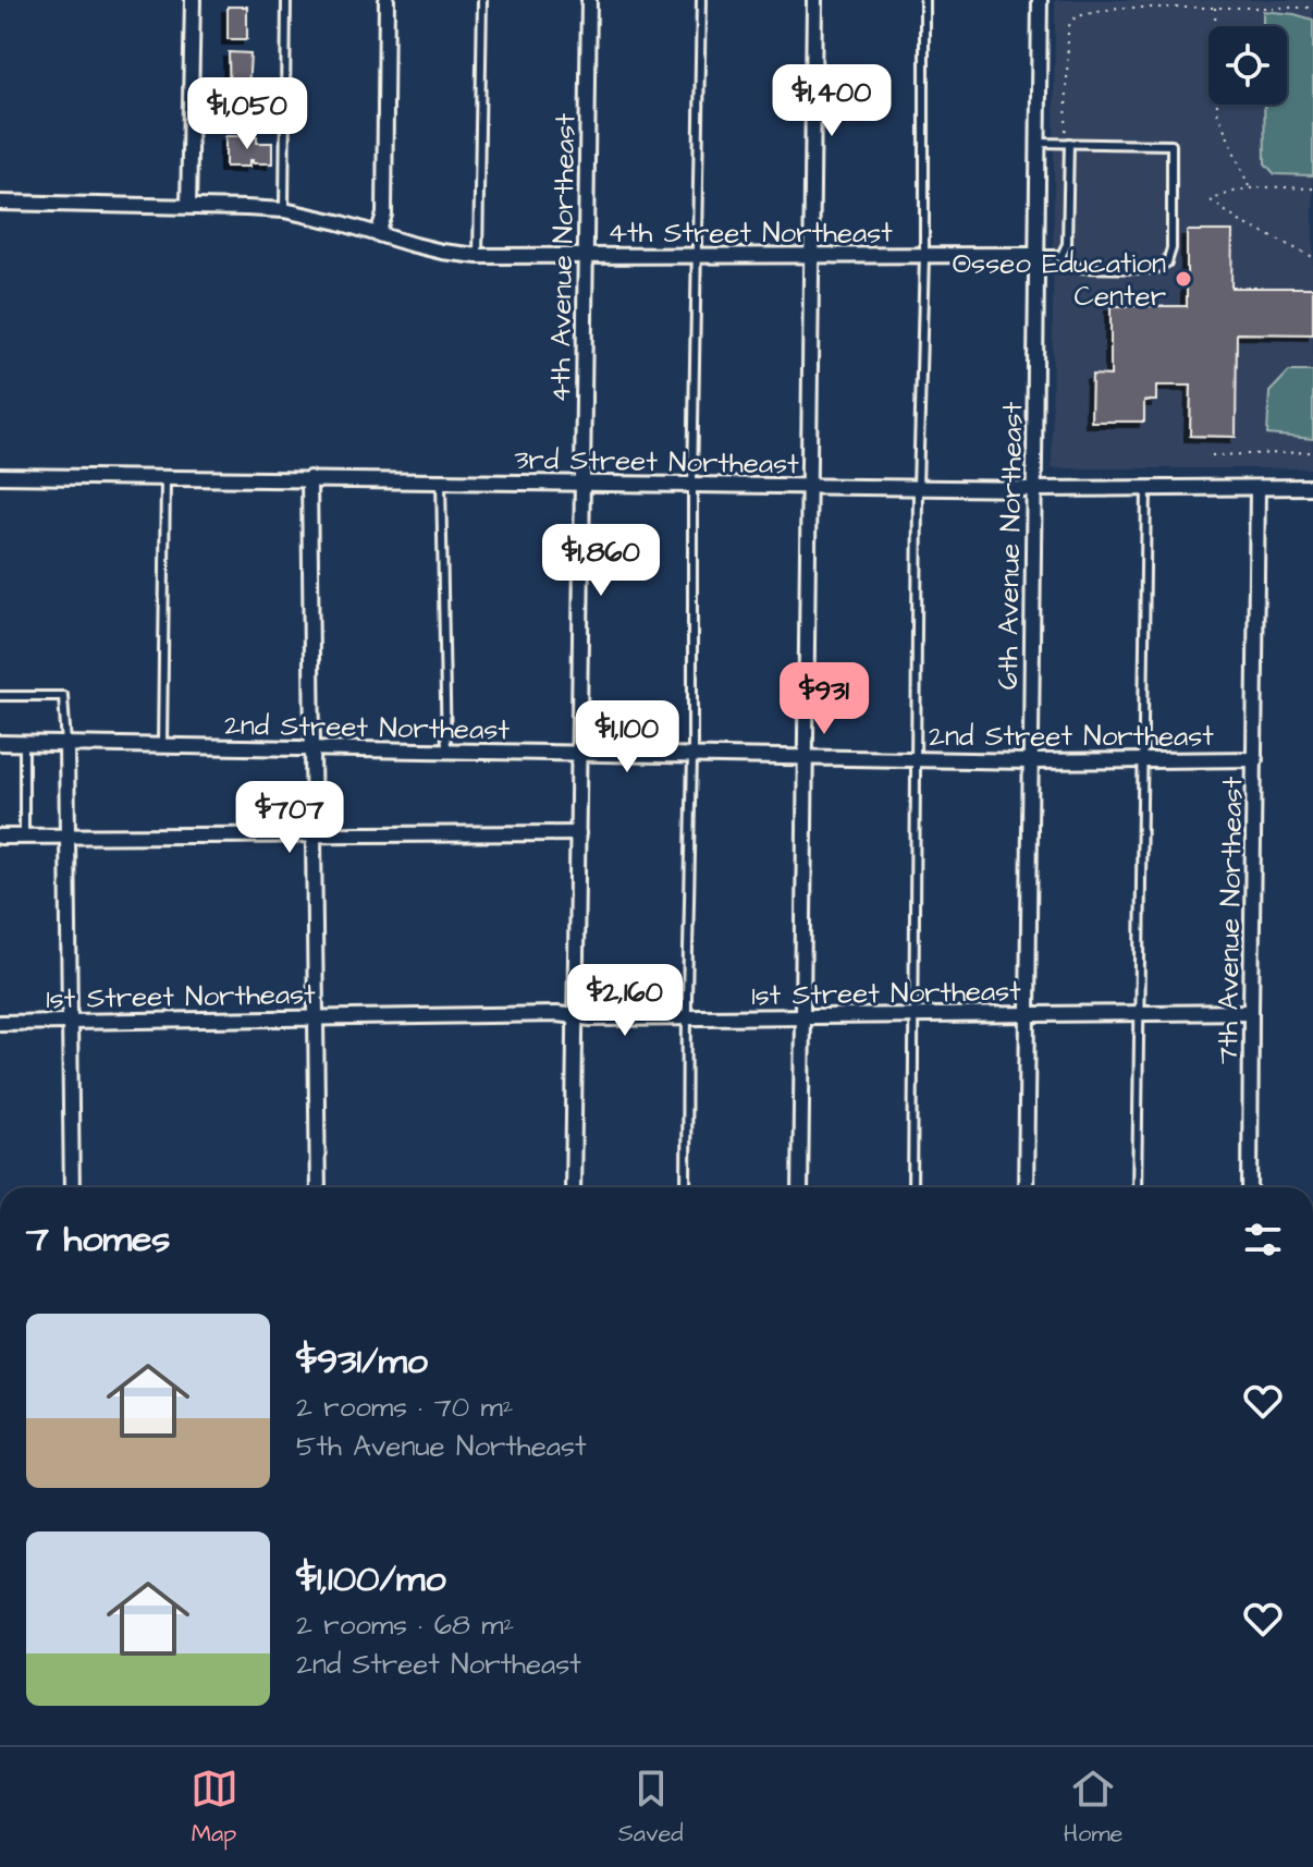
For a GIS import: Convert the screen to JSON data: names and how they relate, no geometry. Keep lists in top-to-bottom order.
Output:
{
  "streets": {
    "street": [
      "4th Street Northeast",
      "4th Avenue Northeast",
      "3rd Street Northeast",
      "6th Avenue Northeast",
      "2nd Street Northeast",
      "7th Avenue Northeast",
      "1st Street Northeast"
    ]
  },
  "crossings": [
    ["4th Street Northeast", "4th Avenue Northeast"],
    ["4th Street Northeast", "6th Avenue Northeast"],
    ["4th Avenue Northeast", "3rd Street Northeast"],
    ["4th Avenue Northeast", "2nd Street Northeast"],
    ["4th Avenue Northeast", "1st Street Northeast"],
    ["3rd Street Northeast", "6th Avenue Northeast"],
    ["3rd Street Northeast", "7th Avenue Northeast"],
    ["6th Avenue Northeast", "2nd Street Northeast"],
    ["6th Avenue Northeast", "1st Street Northeast"],
    ["2nd Street Northeast", "7th Avenue Northeast"],
    ["7th Avenue Northeast", "1st Street Northeast"]
  ],
  "places": ["Osseo Education Center"],
  "page": {
    "price": [
      "$1,400",
      "$1,050",
      "$1,860",
      "$931",
      "$1,100",
      "$707",
      "$2,160"
    ],
    "heading": "7 homes",
    "list": [
      {
        "name": "$931/mo",
        "note": "2 rooms · 70 m² · 5th Avenue Northeast"
      },
      {
        "name": "$1,100/mo",
        "note": "2 rooms · 68 m² · 2nd Street Northeast"
      }
    ],
    "tabs": ["Map", "Saved", "Home"]
  }
}
